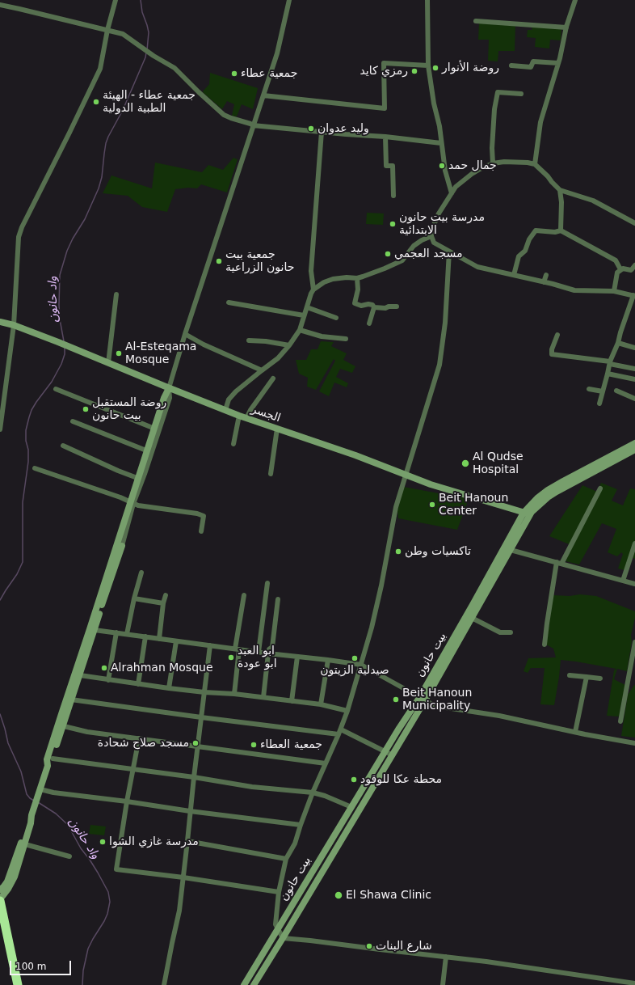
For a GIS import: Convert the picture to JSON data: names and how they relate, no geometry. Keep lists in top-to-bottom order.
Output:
{
  "streets": {
    "street": ["الجسر", "بيت حانون"]
  },
  "crossings": [
    ["الجسر", "بيت حانون"]
  ],
  "water": ["واد حانون"],
  "places": [
    "روضة الأنوار",
    "رمزي كايد",
    "جمعية عطاء",
    "جمعية عطاء - الهيئة الطبية الدولية",
    "وليد عدوان",
    "جمال حمد",
    "مدرسة بيت حانون الابتدائية",
    "مسجد العجمي",
    "جمعية بيت حانون الزراعية",
    "Al-Esteqama Mosque",
    "روضة المستقبل بيت حانون",
    "Al Qudse Hospital",
    "Beit Hanoun Center",
    "تاكسيات وطن",
    "ابو العبد ابو عودة",
    "صيدلية الزيتون",
    "Alrahman Mosque",
    "Beit Hanoun Municipality",
    "مسجد صلاح شحادة",
    "جمعية العطاء",
    "محطة عكا للوقود",
    "مدرسة غازي الشوا",
    "El Shawa Clinic",
    "شارع البنات"
  ],
  "scale_bar": "100 m"
}
